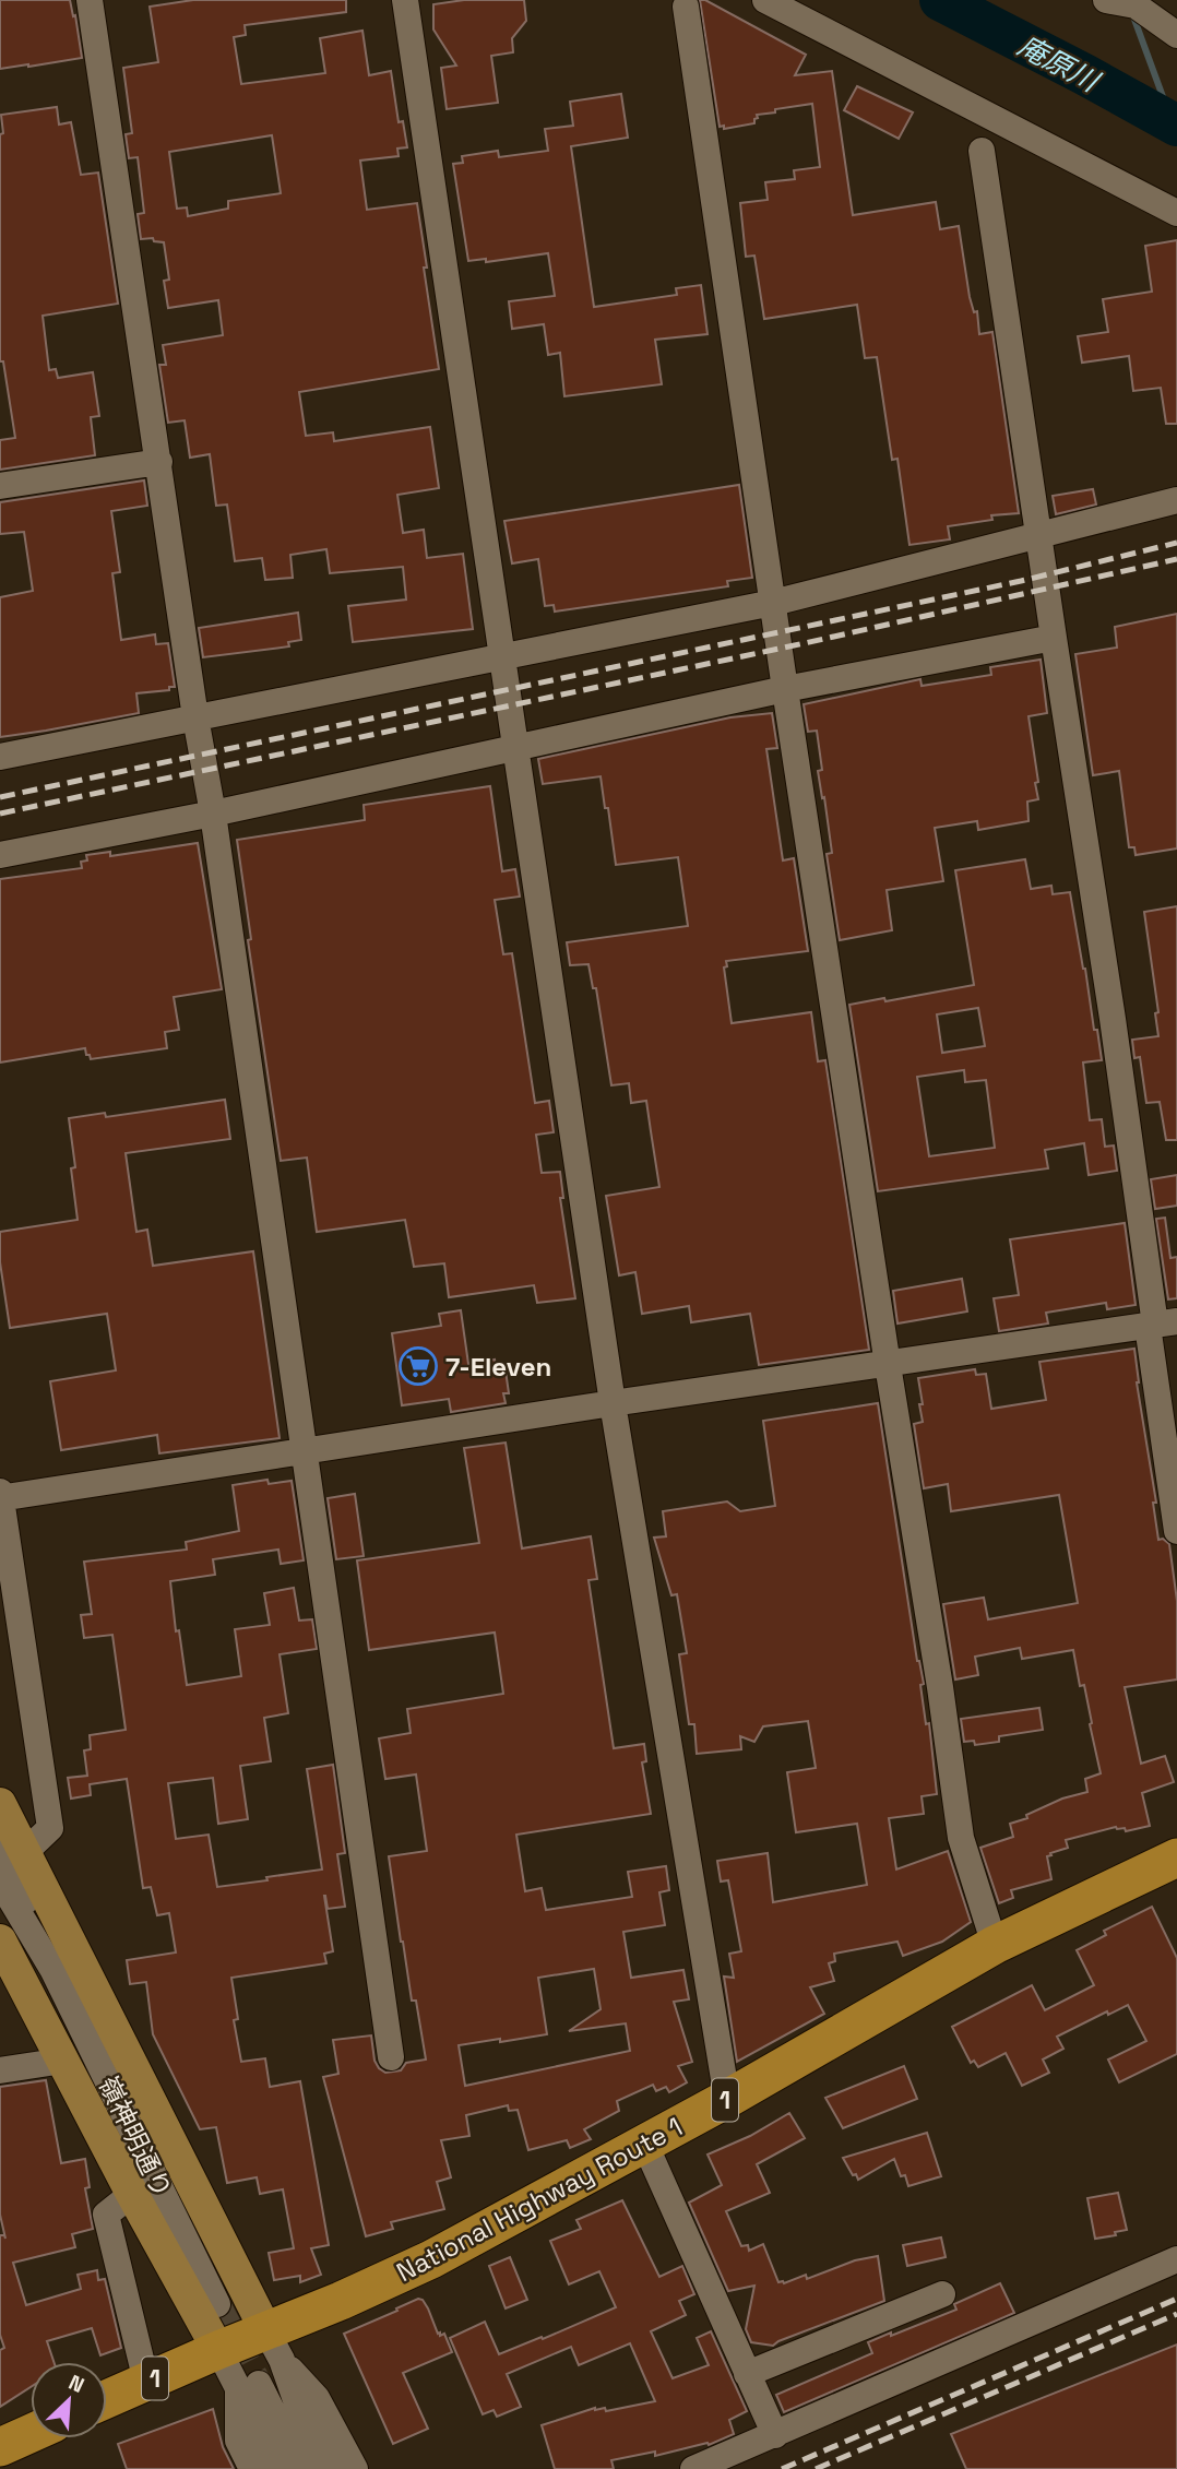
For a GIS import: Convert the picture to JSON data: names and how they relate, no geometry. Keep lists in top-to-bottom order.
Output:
{
  "streets": {
    "highway": ["1", "National Highway Route 1"],
    "street": ["嶺神明通り"]
  },
  "water": ["庵原川"],
  "places": {
    "supermarket": ["7-Eleven"]
  },
  "north": "top right"
}
